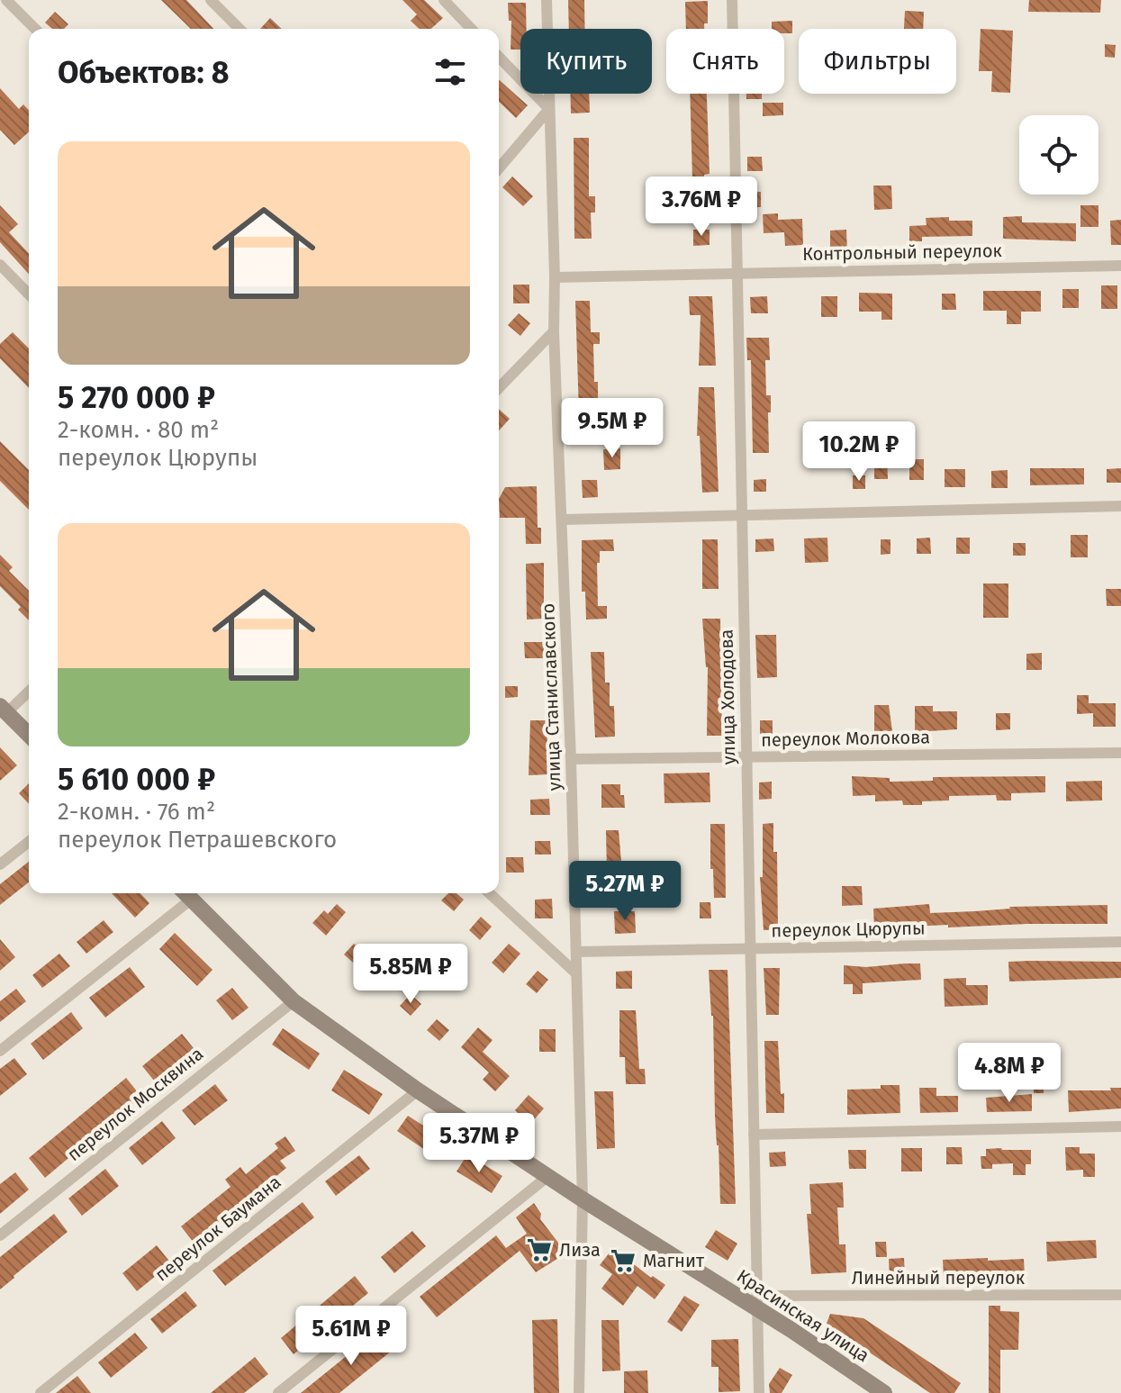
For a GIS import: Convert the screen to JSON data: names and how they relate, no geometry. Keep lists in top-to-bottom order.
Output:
{
  "streets": {
    "main road": ["Красинская улица"],
    "street": [
      "Контрольный переулок",
      "улица Станиславского",
      "улица Холодова",
      "переулок Молокова",
      "переулок Цюрупы",
      "переулок Москвина",
      "переулок Баумана",
      "Линейный переулок"
    ]
  },
  "crossings": [
    ["Контрольный переулок", "улица Станиславского"],
    ["Контрольный переулок", "улица Холодова"],
    ["улица Станиславского", "переулок Молокова"],
    ["улица Станиславского", "переулок Цюрупы"],
    ["улица Станиславского", "Красинская улица"],
    ["улица Холодова", "переулок Молокова"],
    ["улица Холодова", "переулок Цюрупы"],
    ["улица Холодова", "Линейный переулок"],
    ["улица Холодова", "Красинская улица"],
    ["переулок Москвина", "Красинская улица"],
    ["переулок Баумана", "Красинская улица"],
    ["Линейный переулок", "Красинская улица"]
  ],
  "places": {
    "supermarket": ["Лиза", "Магнит"]
  },
  "page": {
    "chip": ["Купить", "Снять", "Фильтры"],
    "heading": "Объектов: 8",
    "list": [
      {
        "name": "5 270 000 ₽",
        "note": "2-комн. · 80 m² · переулок Цюрупы"
      },
      {
        "name": "5 610 000 ₽",
        "note": "2-комн. · 76 m² · переулок Петрашевского"
      }
    ],
    "price": [
      "3.76M ₽",
      "9.5M ₽",
      "10.2M ₽",
      "5.27M ₽",
      "5.85M ₽",
      "4.8M ₽",
      "5.37M ₽",
      "5.61M ₽"
    ]
  }
}
